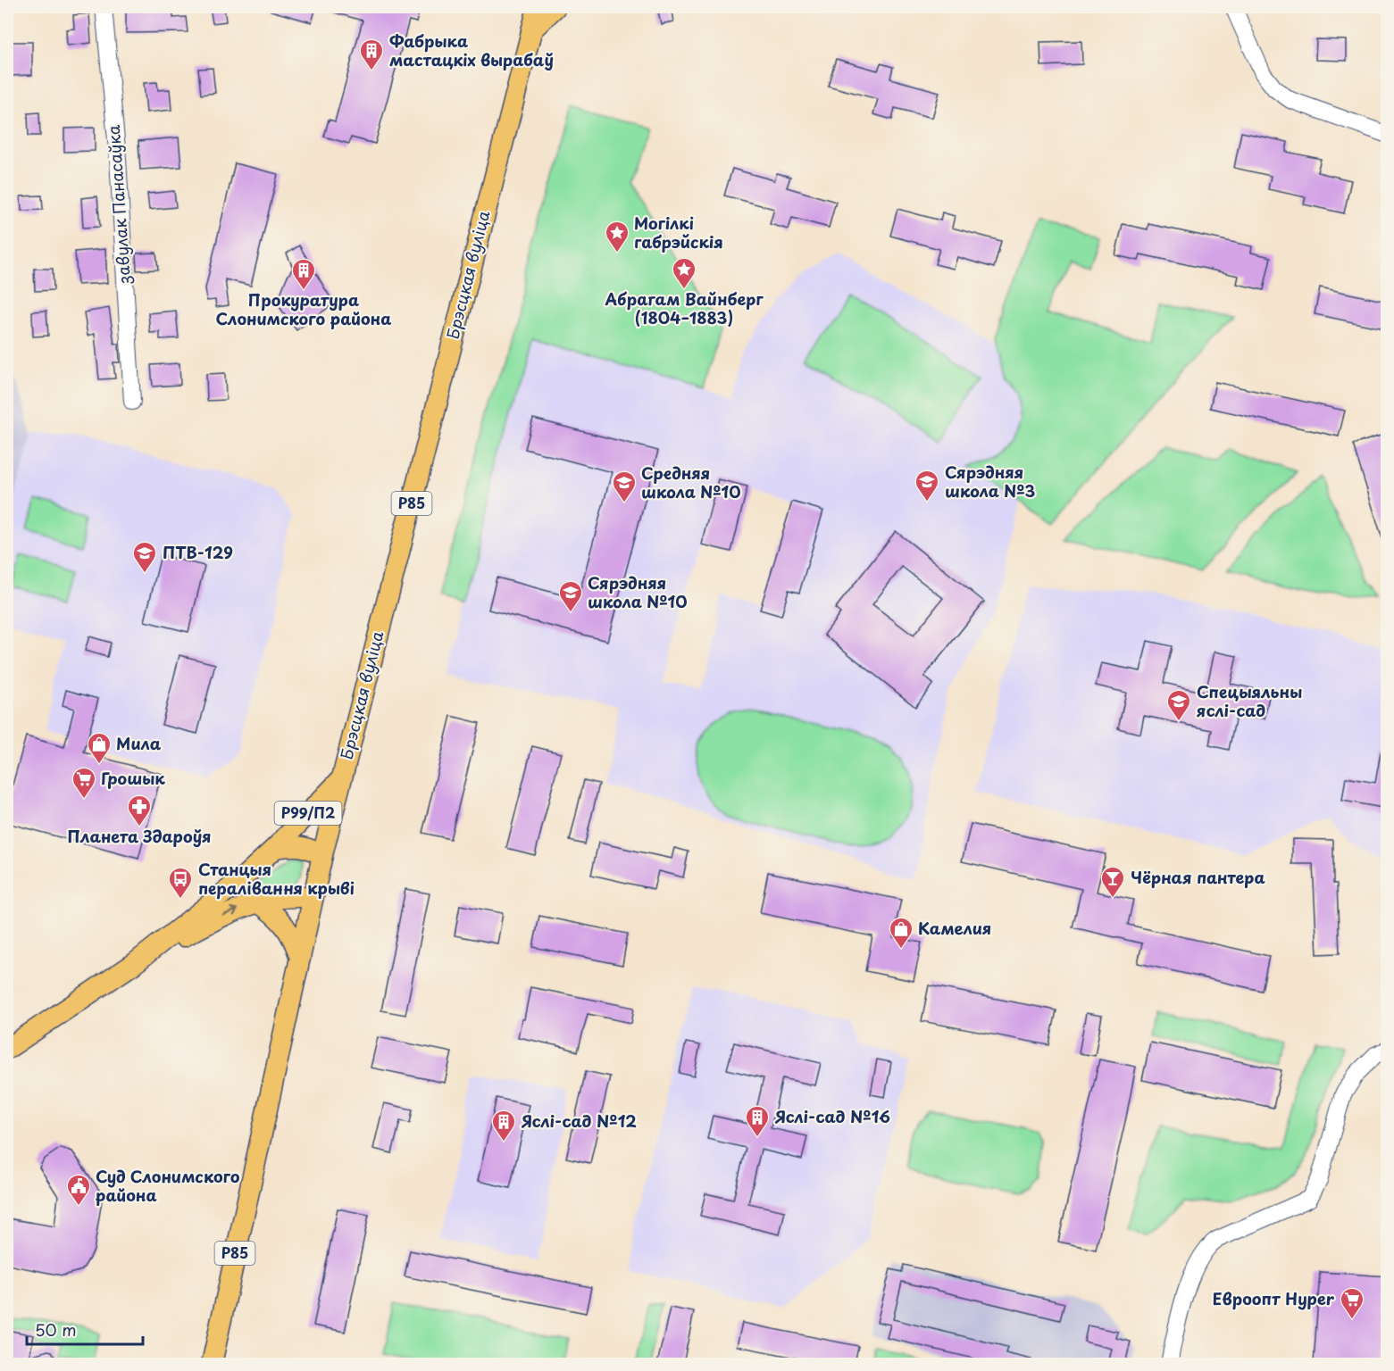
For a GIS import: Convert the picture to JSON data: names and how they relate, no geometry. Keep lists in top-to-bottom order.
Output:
{
  "streets": {
    "main road": ["Брэсцкая вуліца", "Р85", "Р99/П2"],
    "street": ["завулак Панасаўка"]
  },
  "crossings": [
    ["Брэсцкая вуліца", "Р85"],
    ["Брэсцкая вуліца", "Р99/П2"]
  ],
  "places": {
    "building": [
      "Фабрыка мастацкіх вырабаў",
      "Прокуратура Слонимского района",
      "Яслі-сад №16",
      "Яслі-сад №12"
    ],
    "place": ["Могілкі габрэйскія", "Абрагам Вайнберг (1804–1883)"],
    "school or university": [
      "Сярэдняя школа №3",
      "Средняя школа №10",
      "ПТВ-129",
      "Сярэдняя школа №10",
      "Спецыяльны яслі-сад"
    ],
    "shop": ["Мила", "Камелия"],
    "supermarket": ["Грошык", "Евроопт Hyper"],
    "pharmacy": ["Планета Здароўя"],
    "bar": ["Чёрная пантера"],
    "bus stop": ["Станцыя пералівання крыві"],
    "public building": ["Суд Слонимского района"]
  },
  "scale_bar": "50 m"
}
